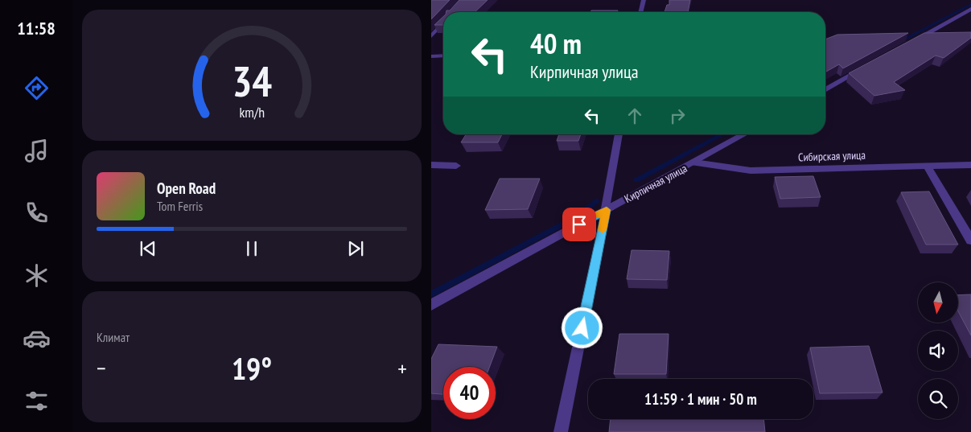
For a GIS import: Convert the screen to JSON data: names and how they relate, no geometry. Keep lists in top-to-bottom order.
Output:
{
  "streets": {
    "street": ["Сибирская улица", "Кирпичная улица"]
  },
  "crossings": [
    ["Сибирская улица", "Кирпичная улица"]
  ],
  "north": "bottom",
  "page": {
    "tabs": "11:58",
    "turn": ["40 m", "Кирпичная улица"],
    "song": ["Open Road", "Tom Ferris"],
    "tile": "Климат",
    "heat": ["−", "19°", "+"],
    "limit": "40",
    "trip": "11:59 · 1 мин · 50 m",
    "gauge": ["34", "km/h"]
  }
}
